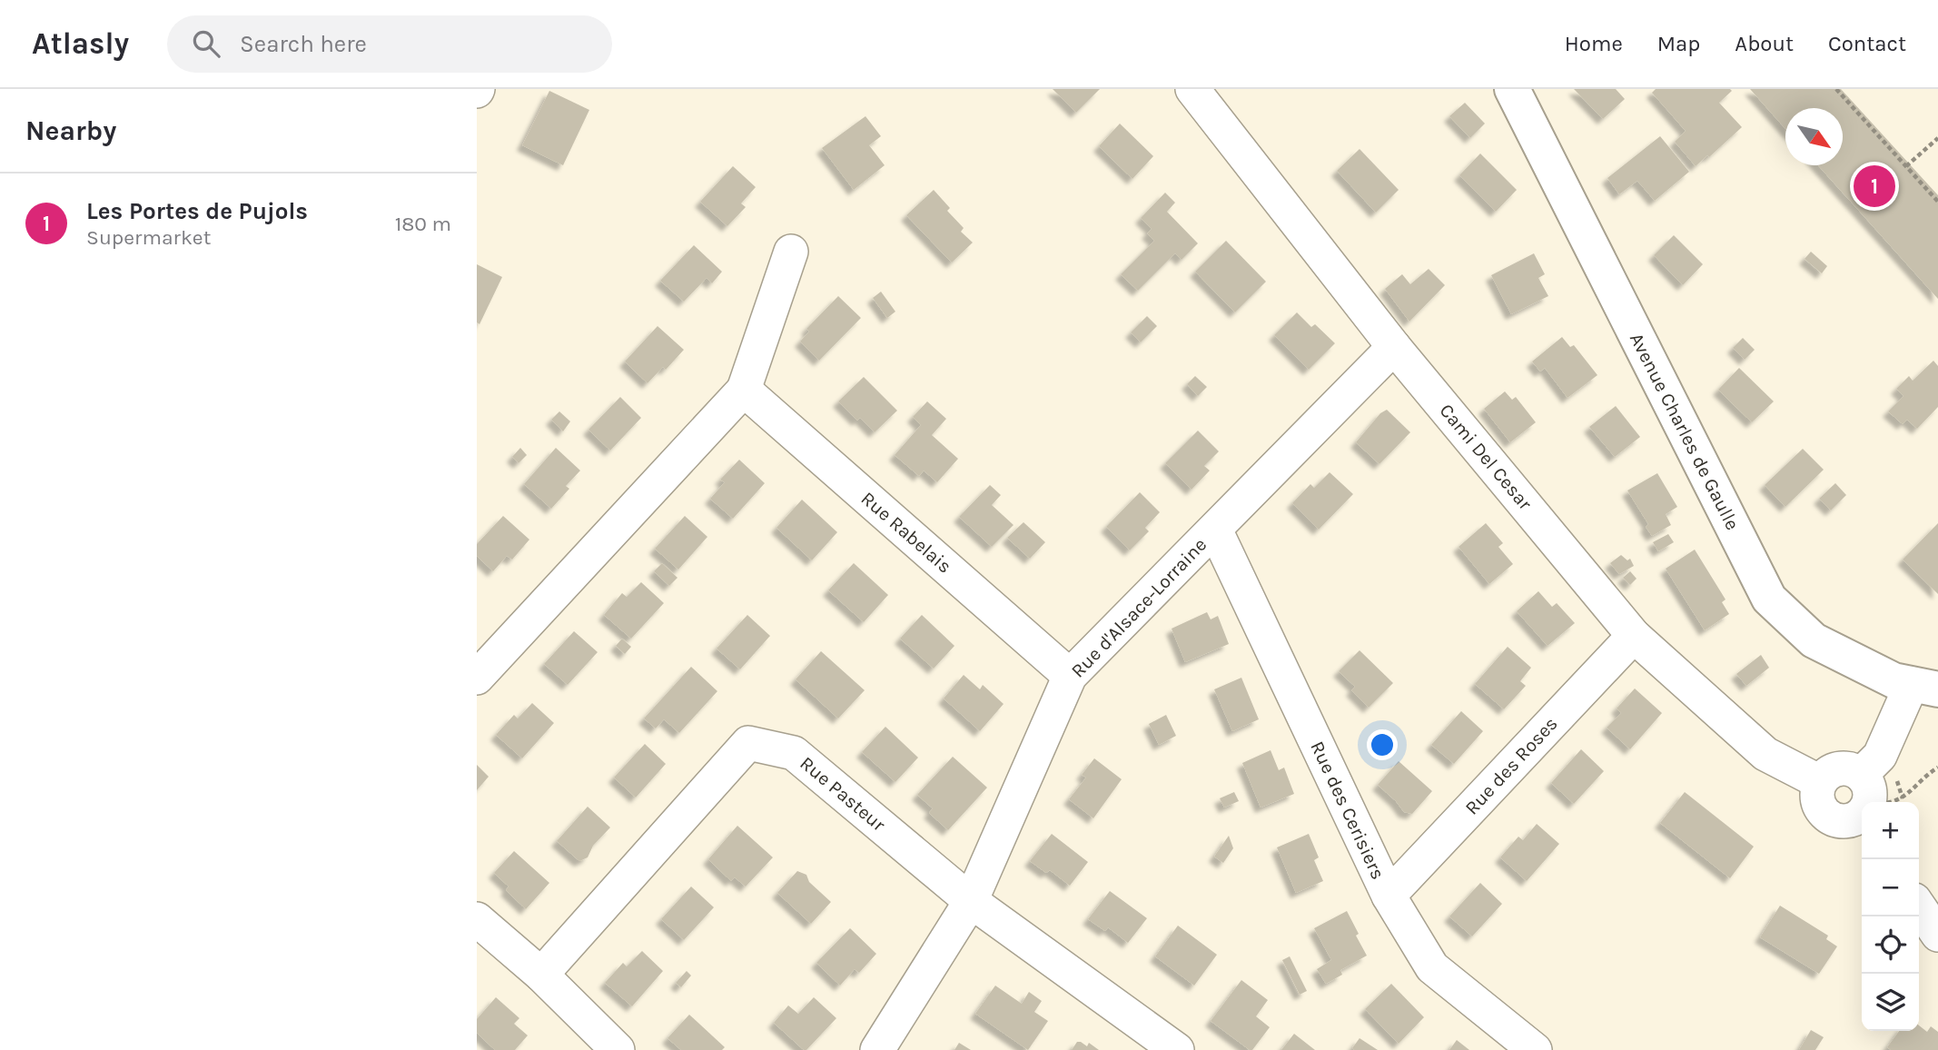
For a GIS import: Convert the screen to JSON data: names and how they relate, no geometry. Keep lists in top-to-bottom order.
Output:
{
  "streets": {
    "main road": ["Avenue Charles de Gaulle"],
    "street": [
      "Cami Del Cesar",
      "Rue Rabelais",
      "Rue d'Alsace-Lorraine",
      "Rue des Roses",
      "Rue Pasteur",
      "Rue des Cerisiers"
    ]
  },
  "crossings": [
    ["Cami Del Cesar", "Rue d'Alsace-Lorraine"],
    ["Cami Del Cesar", "Rue des Roses"],
    ["Rue Rabelais", "Rue d'Alsace-Lorraine"],
    ["Rue d'Alsace-Lorraine", "Rue Pasteur"],
    ["Rue d'Alsace-Lorraine", "Rue des Cerisiers"],
    ["Rue des Roses", "Rue des Cerisiers"]
  ],
  "north": "bottom right",
  "page": {
    "header": "Atlasly",
    "search": "Search here",
    "nav": [
      "Home",
      "Map",
      "About",
      "Contact"
    ],
    "heading": "Nearby",
    "pins": "1",
    "list": [
      {
        "mark": "1",
        "name": "Les Portes de Pujols",
        "note": "Supermarket",
        "value": "180 m"
      }
    ],
    "map_buttons": ["+", "−"]
  }
}
